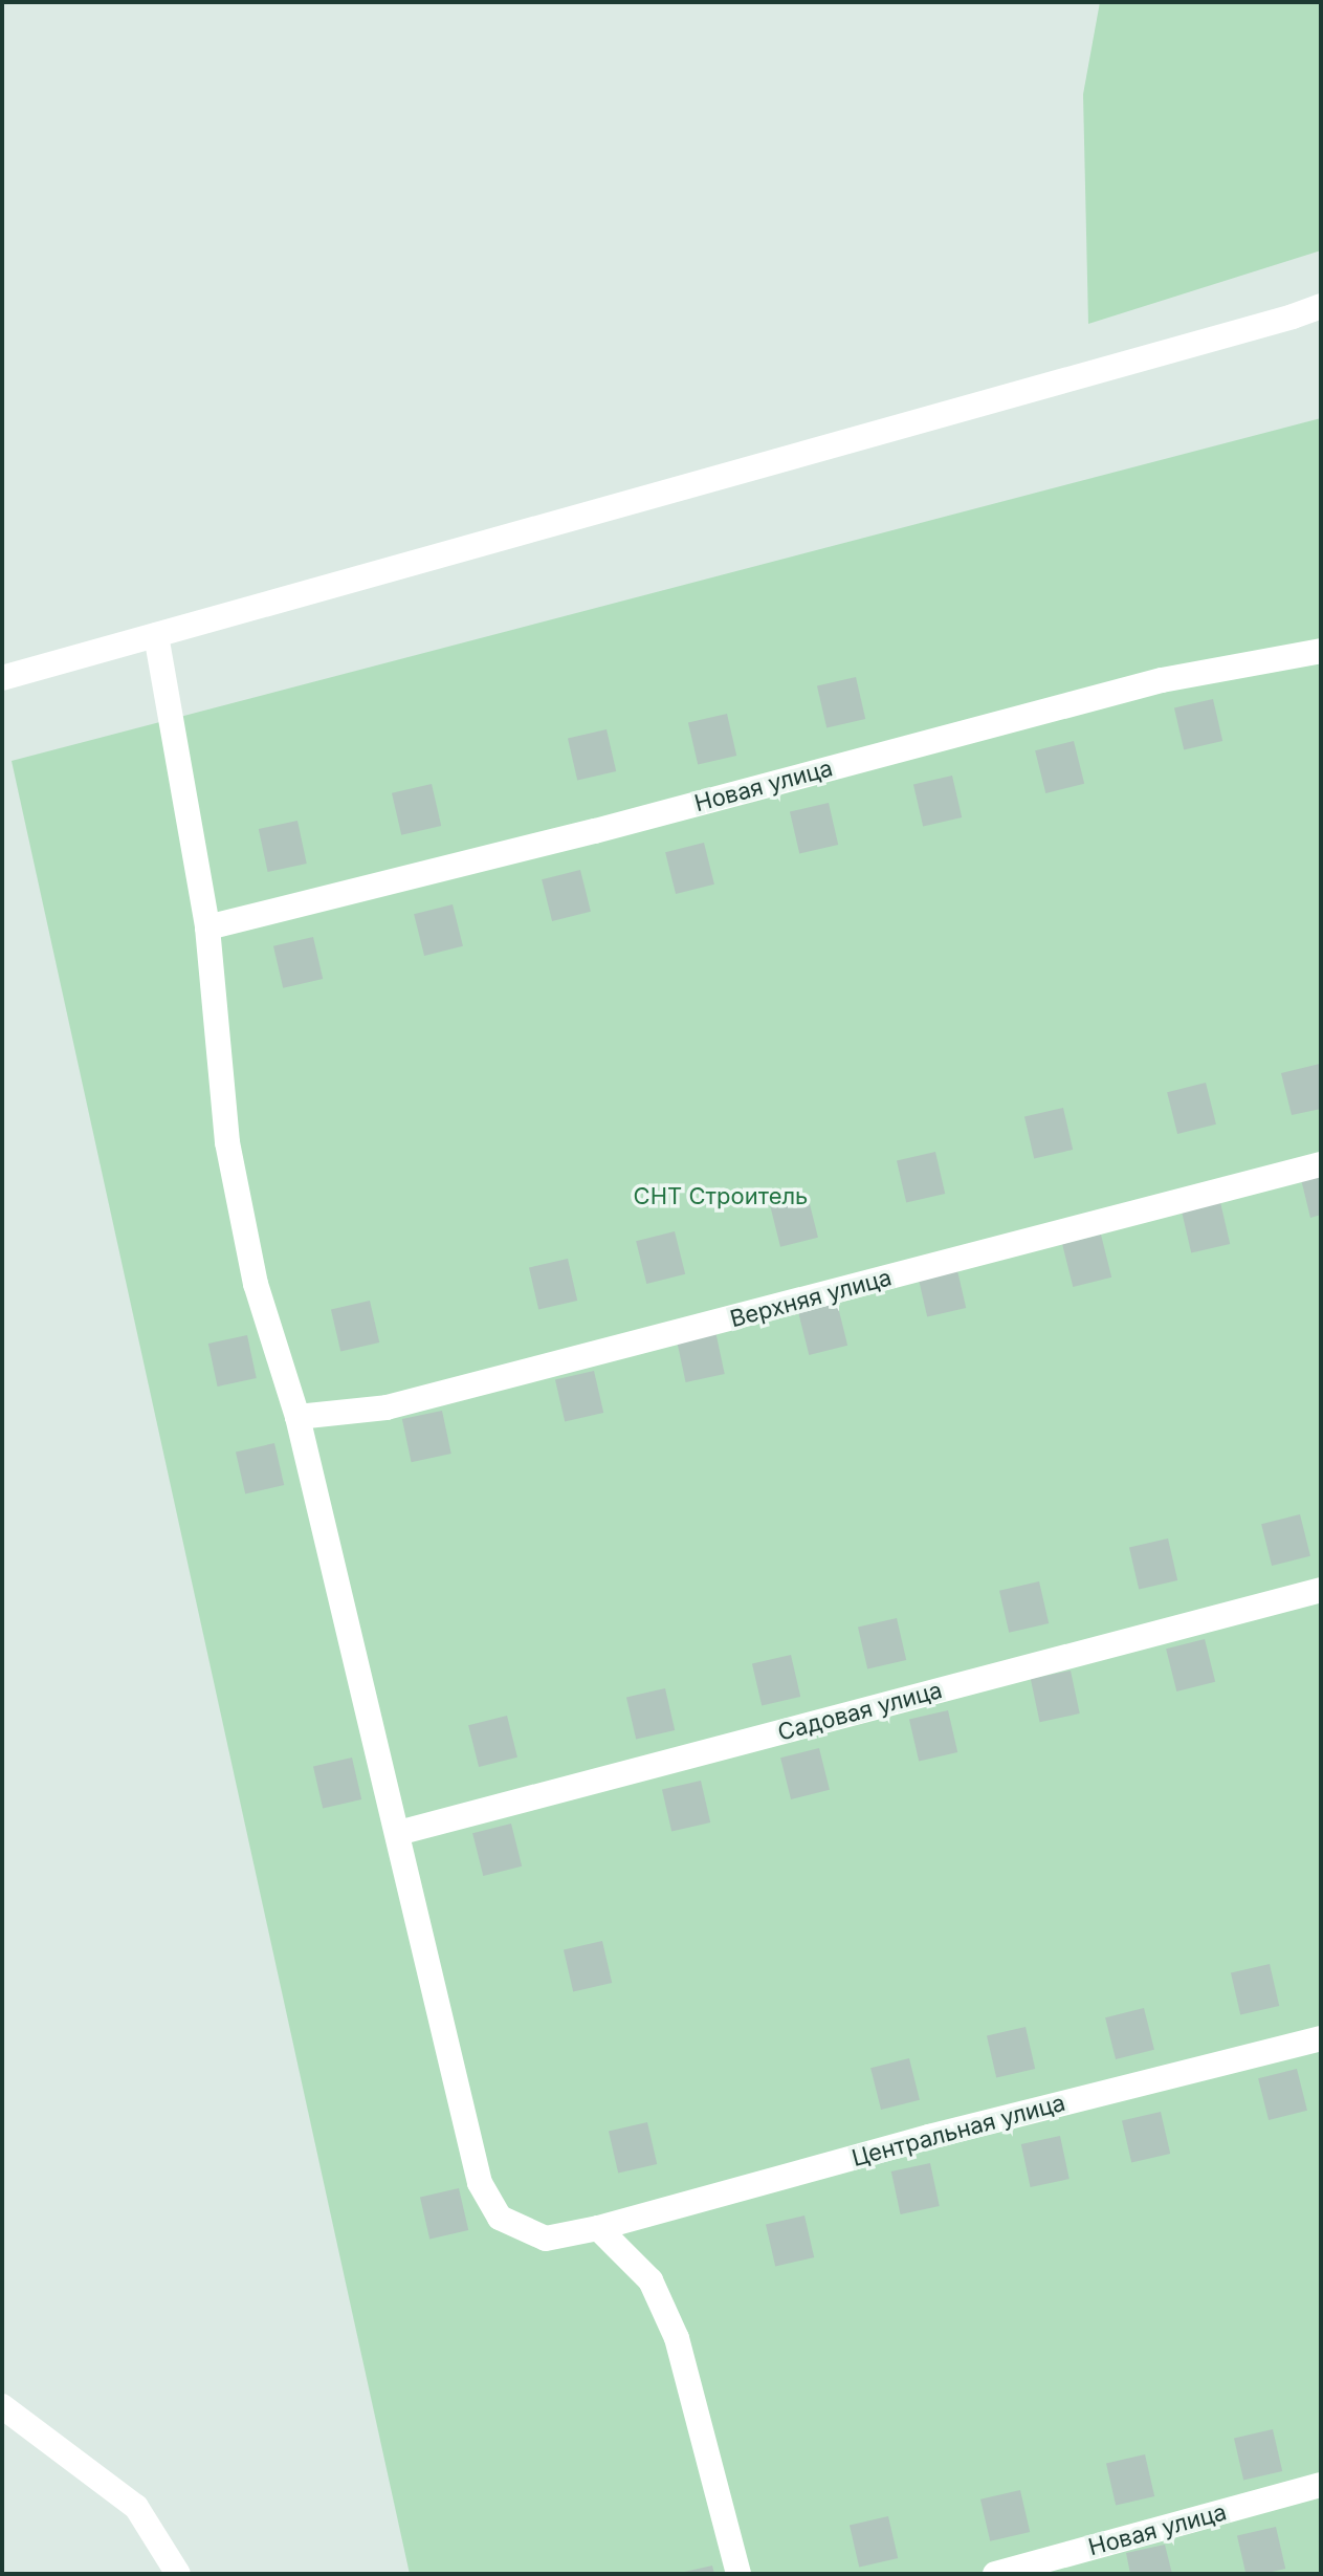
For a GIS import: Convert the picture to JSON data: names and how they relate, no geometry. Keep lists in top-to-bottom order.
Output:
{
  "streets": {
    "street": [
      "Новая улица",
      "Верхняя улица",
      "Садовая улица",
      "Центральная улица"
    ]
  },
  "crossings": [
    ["Новая улица", "Центральная улица"],
    ["Верхняя улица", "Центральная улица"],
    ["Садовая улица", "Центральная улица"]
  ],
  "parks": ["СНТ Строитель"]
}
